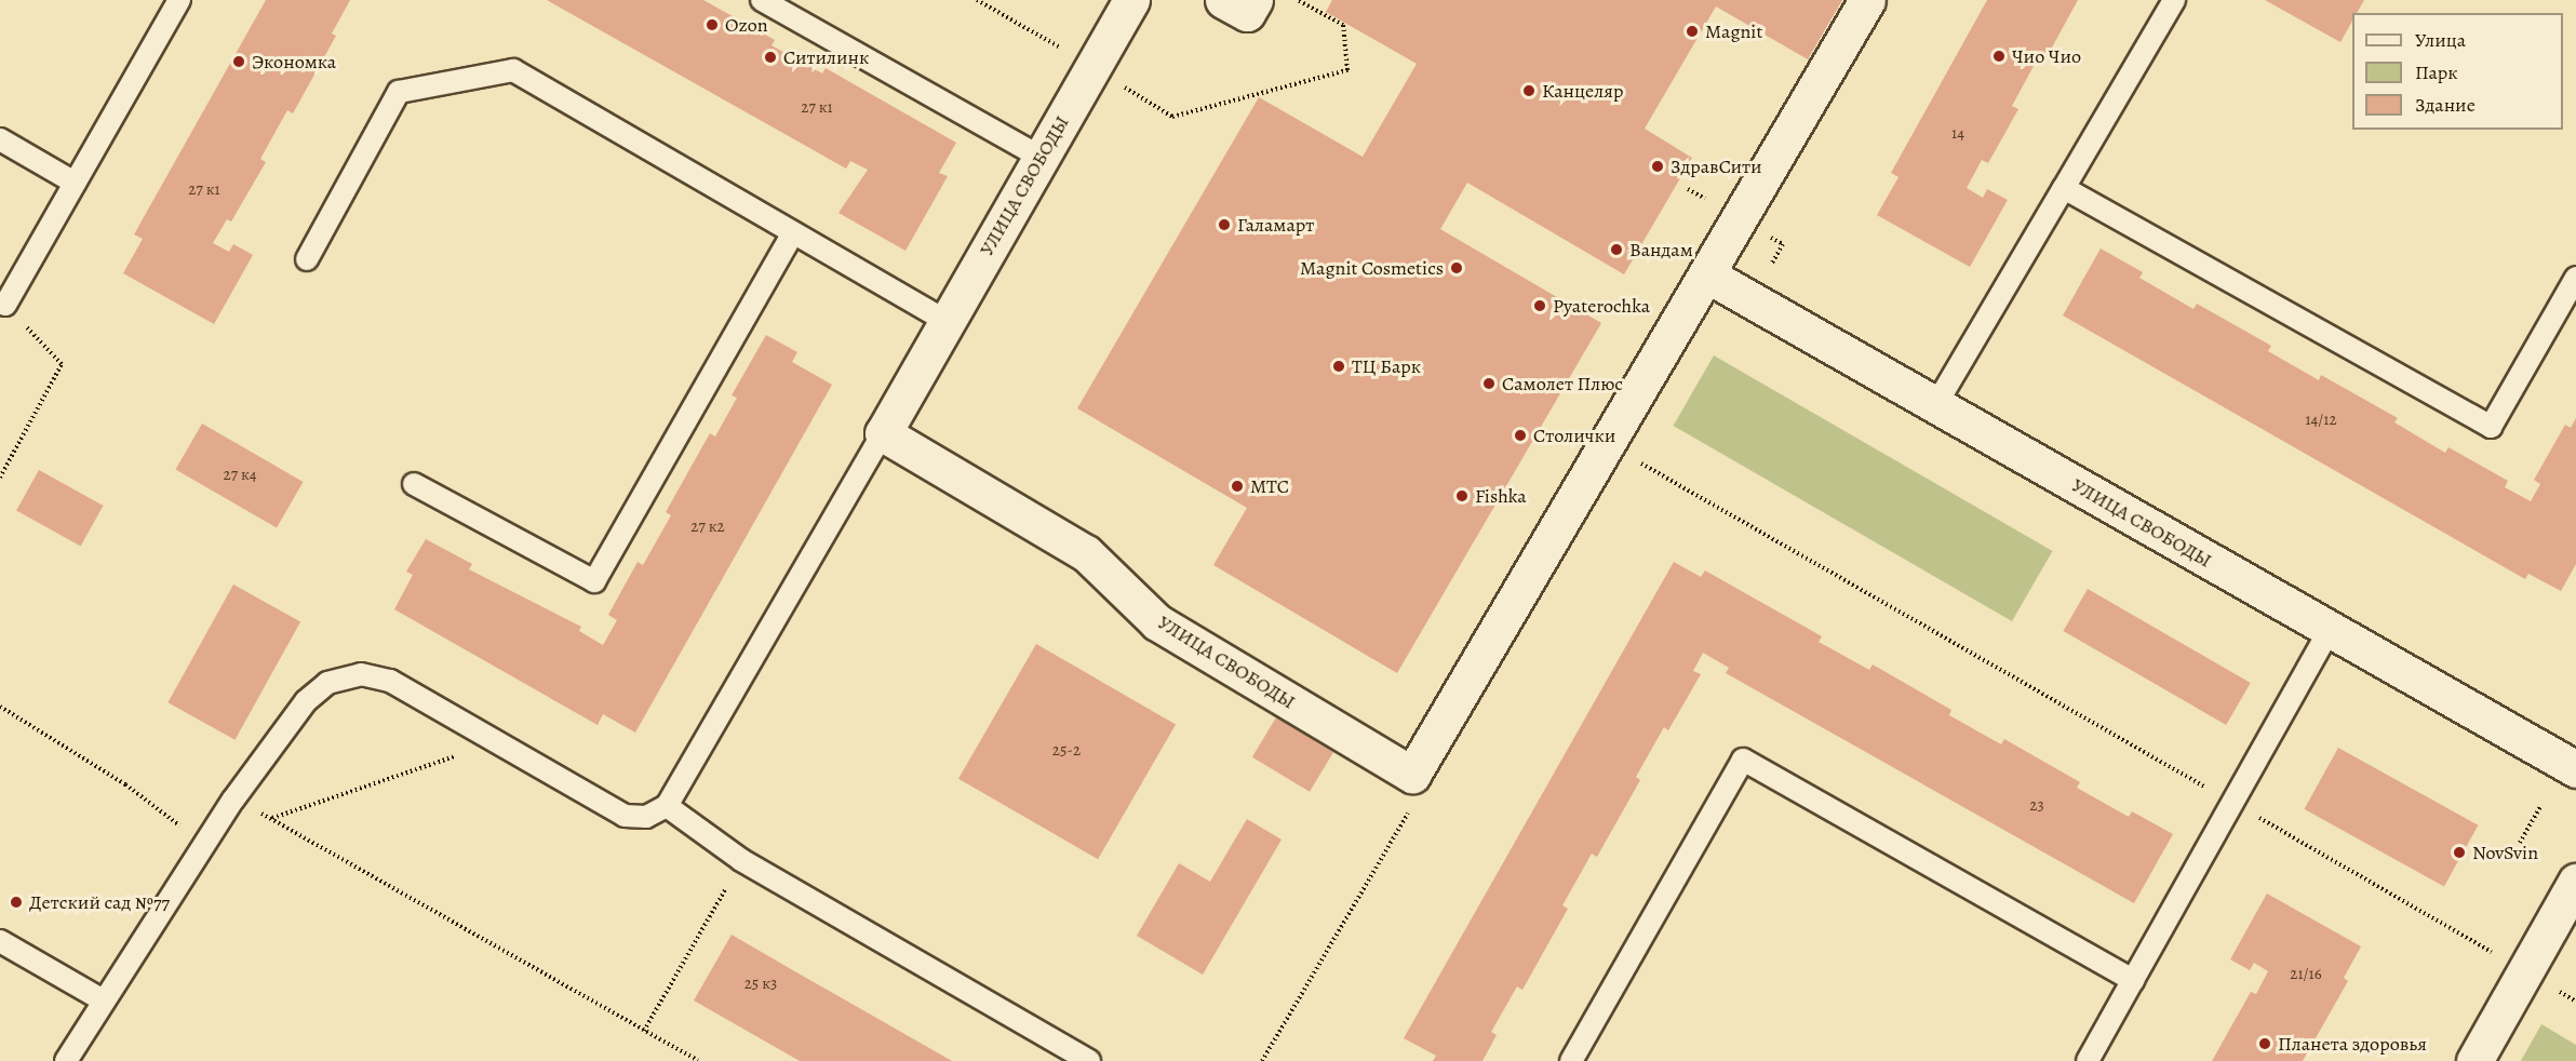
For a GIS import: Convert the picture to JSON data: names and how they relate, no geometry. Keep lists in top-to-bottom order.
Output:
{
  "streets": {
    "street": ["УЛИЦА СВОБОДЫ"]
  },
  "places": [
    "Ozon",
    "Magnit",
    "Чио Чио",
    "Ситилинк",
    "Экономка",
    "Канцеляр",
    "ЗдравСити",
    "Галамарт",
    "Вандам",
    "Magnit Cosmetics",
    "Pyaterochka",
    "ТЦ Барк",
    "Самолет Плюс",
    "Столички",
    "МТС",
    "Fishka",
    "NovSvin",
    "Детский сад №77",
    "Планета здоровья"
  ],
  "house_numbers": [
    "27 к1",
    "14",
    "27 к1",
    "14/12",
    "27 к4",
    "27 к2",
    "25-2",
    "23",
    "21/16",
    "25 к3"
  ],
  "legend": ["Улица", "Парк", "Здание"]
}
